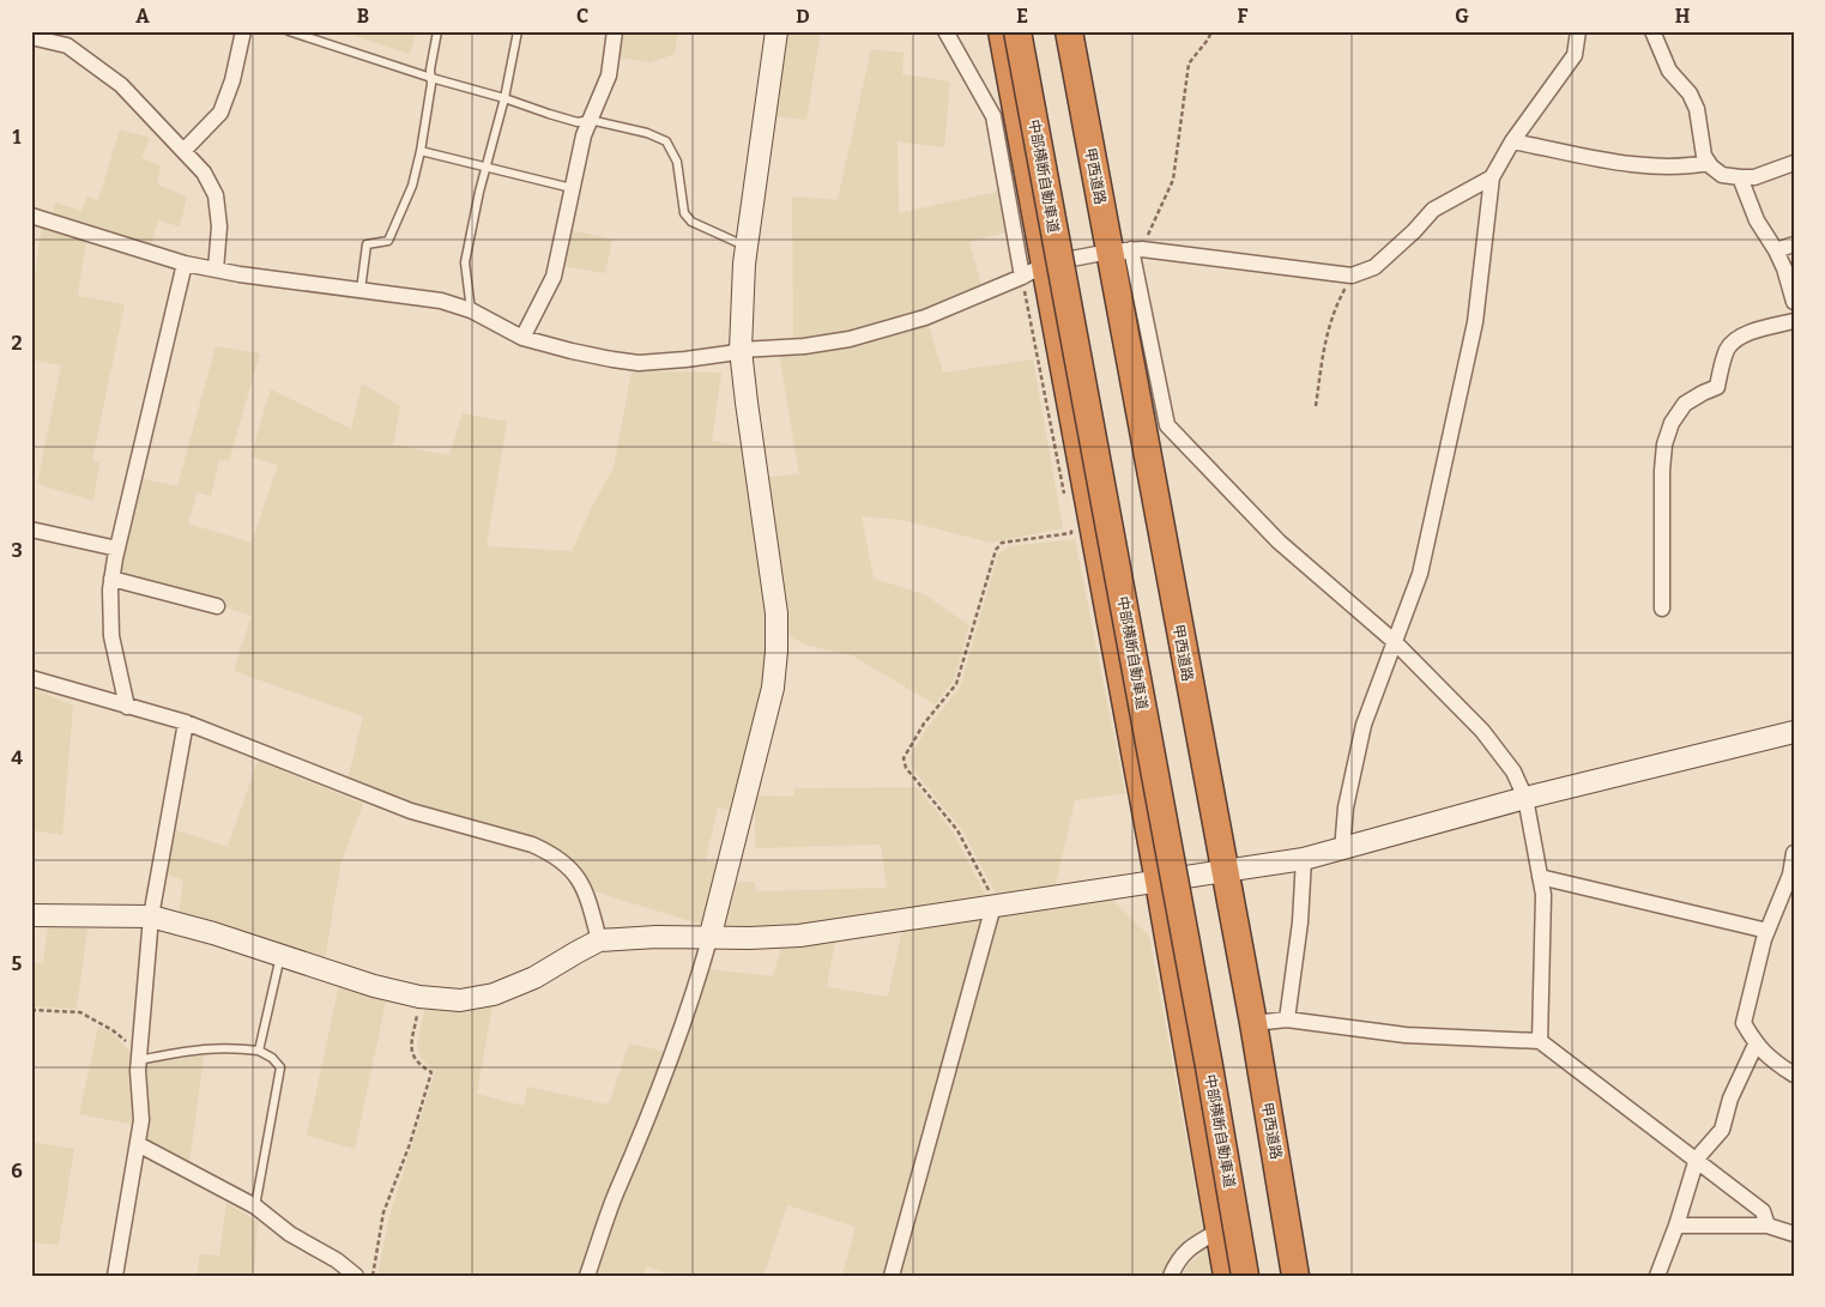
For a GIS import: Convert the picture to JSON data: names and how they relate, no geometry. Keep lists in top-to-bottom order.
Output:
{
  "streets": {
    "highway": ["中部横断自動車道", "甲西道路"]
  },
  "grid": {
    "columns": [
      "A",
      "B",
      "C",
      "D",
      "E",
      "F",
      "G",
      "H"
    ],
    "rows": [
      "1",
      "2",
      "3",
      "4",
      "5",
      "6"
    ]
  }
}
